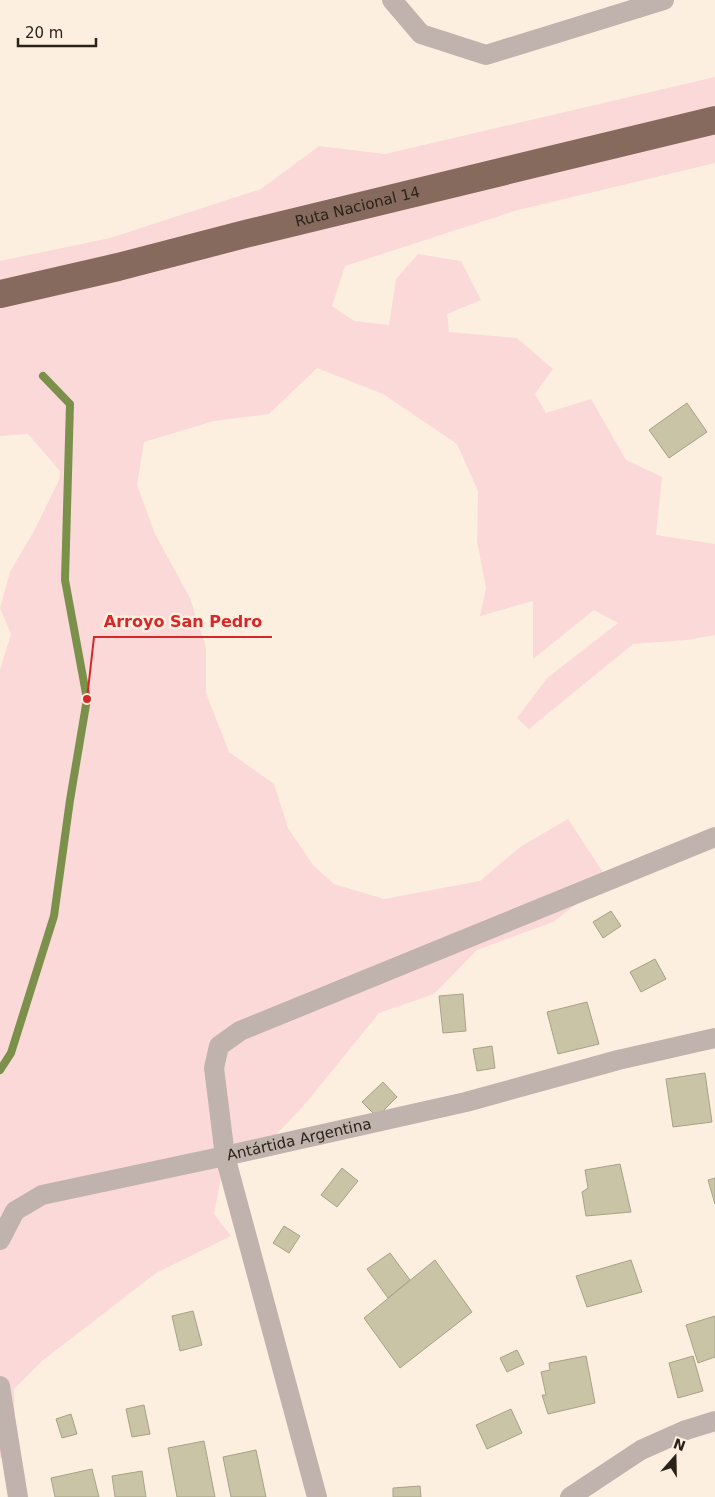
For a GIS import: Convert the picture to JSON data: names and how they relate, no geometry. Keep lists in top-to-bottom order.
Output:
{
  "streets": {
    "highway": ["Ruta Nacional 14"],
    "street": ["Antártida Argentina"]
  },
  "places": ["Arroyo San Pedro"],
  "scale_bar": "20 m",
  "north": "top"
}
